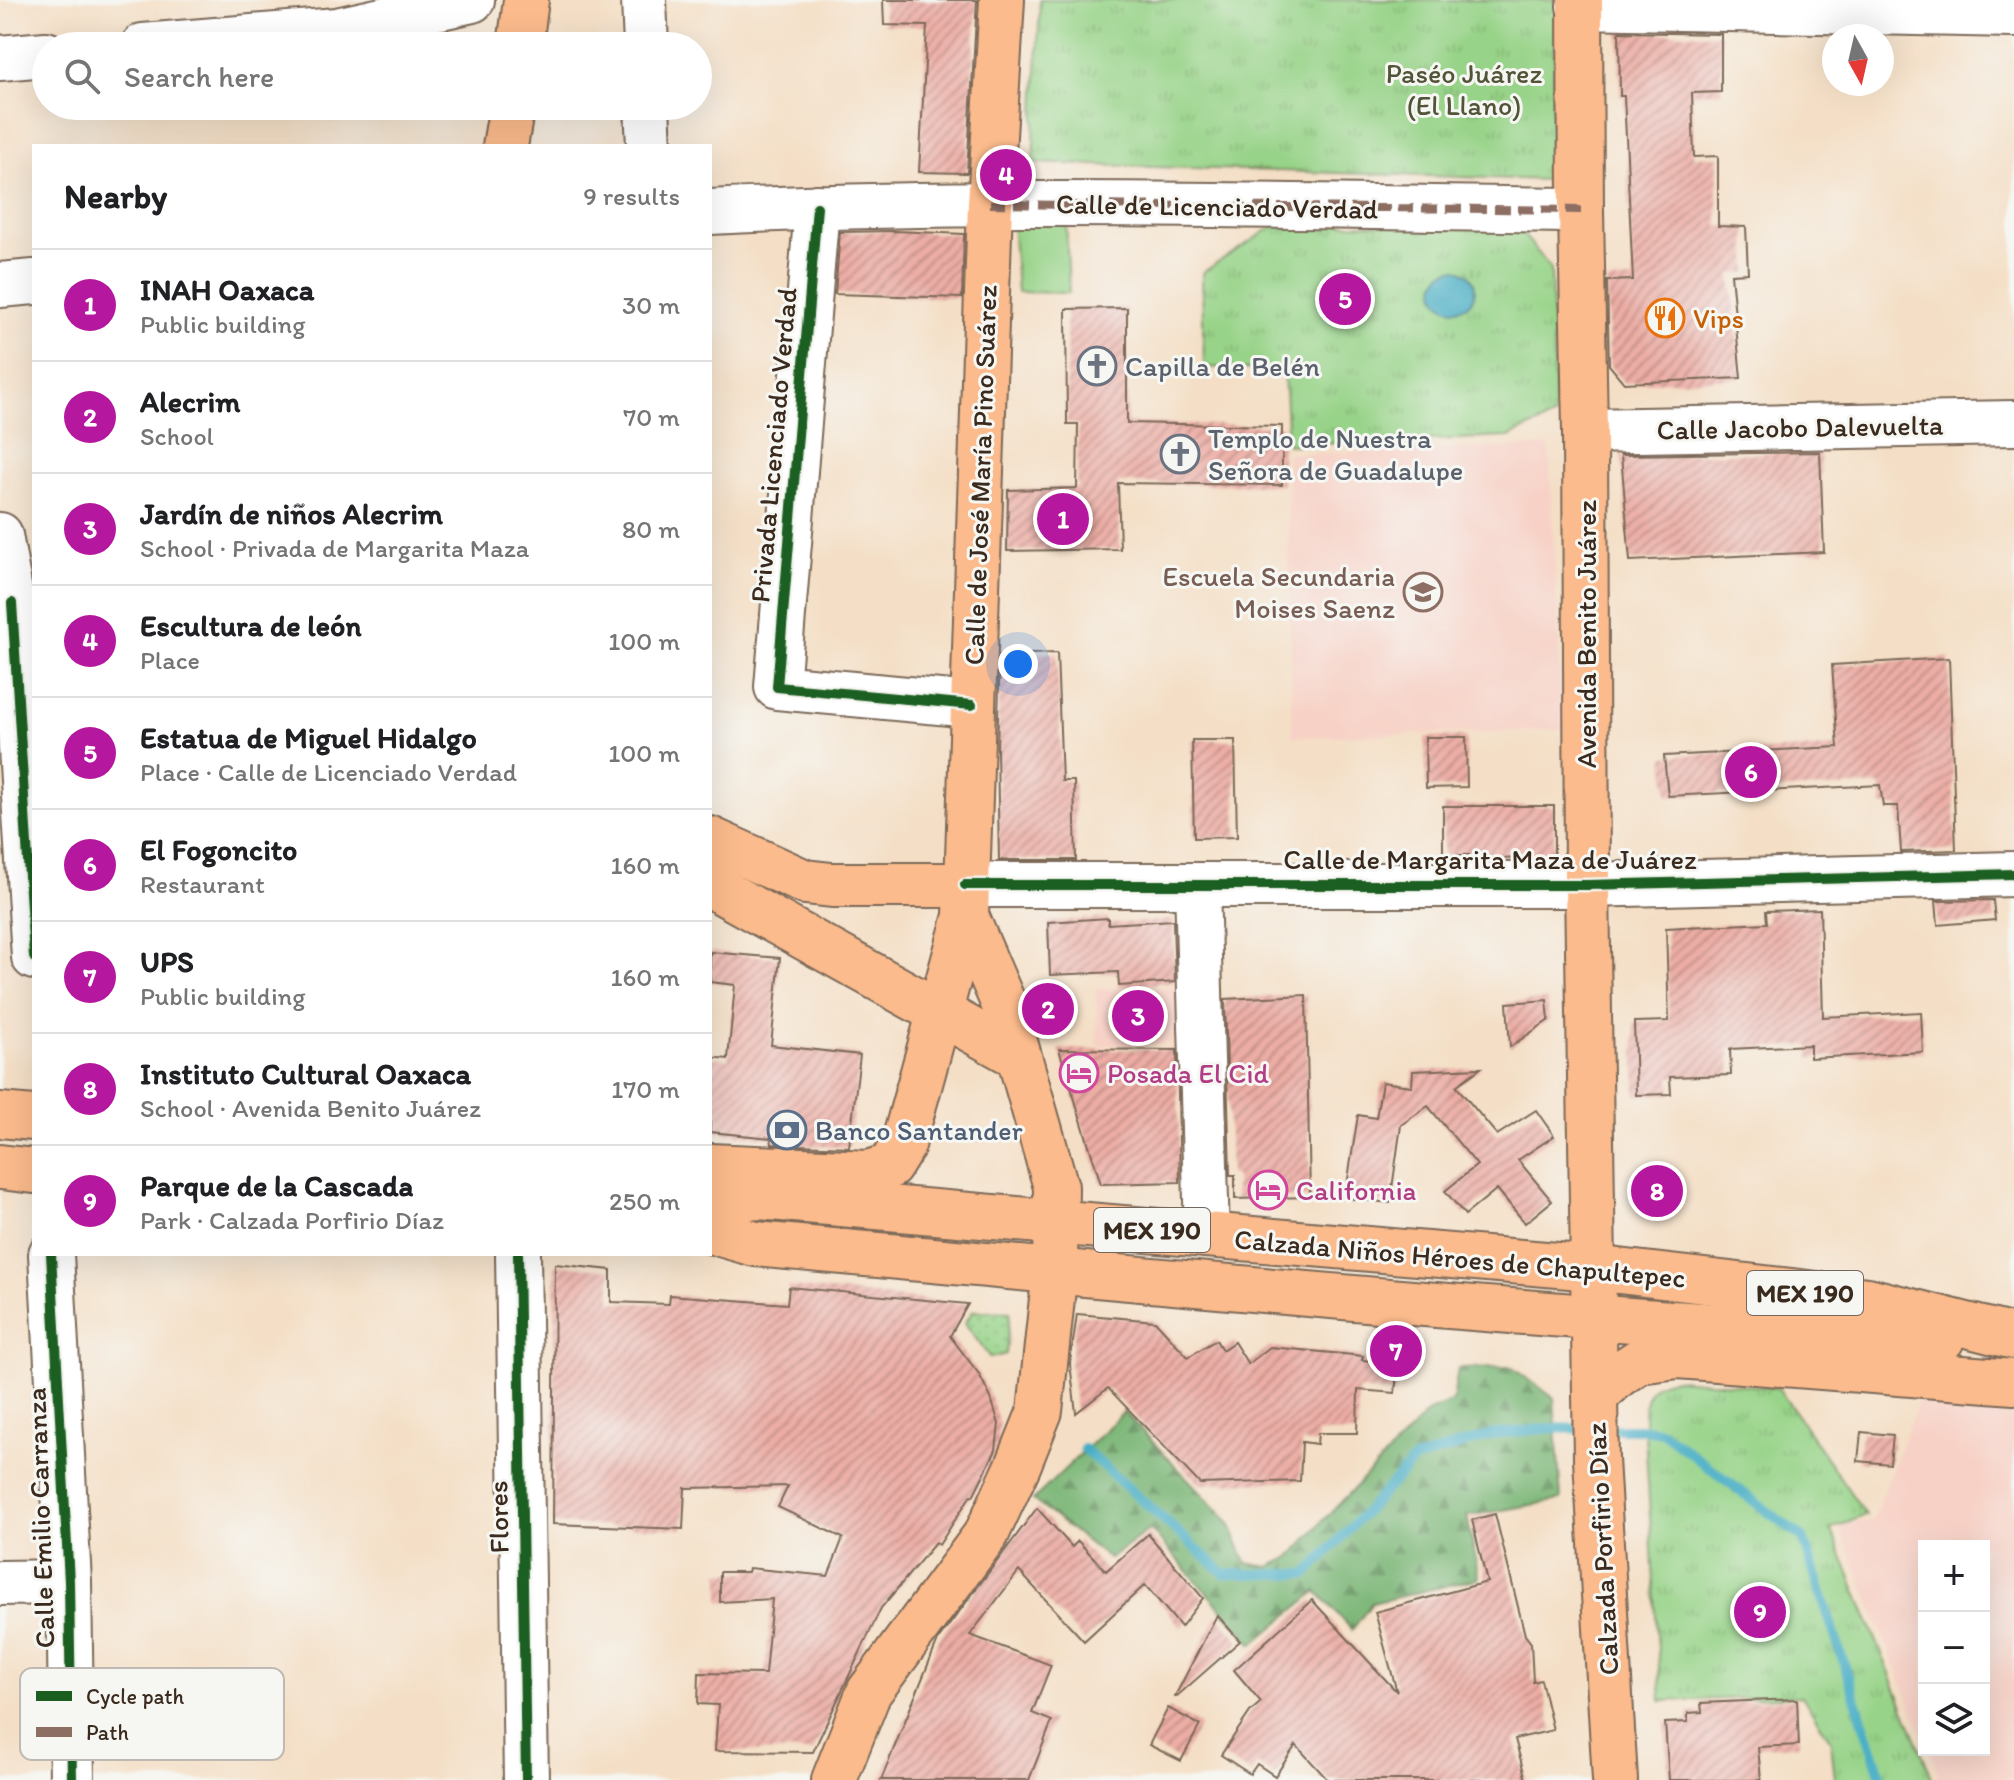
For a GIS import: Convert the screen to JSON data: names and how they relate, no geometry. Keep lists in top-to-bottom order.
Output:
{
  "streets": {
    "main road": [
      "Calle de José María Pino Suárez",
      "Avenida Benito Juárez",
      "MEX 190",
      "Calzada Niños Héroes de Chapultepec",
      "Calzada Porfirio Díaz"
    ],
    "street": [
      "Calle de Licenciado Verdad",
      "Calle Jacobo Dalevuelta",
      "Privada Licenciado Verdad",
      "Calle de Margarita Maza de Juárez",
      "Flores",
      "Calle Emilio Carranza"
    ]
  },
  "crossings": [
    ["Calle de Licenciado Verdad", "Privada Licenciado Verdad"],
    ["Calle de Licenciado Verdad", "Calle de José María Pino Suárez"],
    ["Calle de Licenciado Verdad", "Avenida Benito Juárez"],
    ["Calle Jacobo Dalevuelta", "Avenida Benito Juárez"],
    ["Privada Licenciado Verdad", "Calle de José María Pino Suárez"],
    ["Calle de José María Pino Suárez", "Calle de Margarita Maza de Juárez"],
    ["Calle de José María Pino Suárez", "Calzada Niños Héroes de Chapultepec"],
    ["Avenida Benito Juárez", "Calle de Margarita Maza de Juárez"],
    ["Avenida Benito Juárez", "Calzada Niños Héroes de Chapultepec"],
    ["Avenida Benito Juárez", "Calzada Porfirio Díaz"],
    ["Calzada Niños Héroes de Chapultepec", "Calzada Porfirio Díaz"]
  ],
  "parks": ["Paséo Juárez (El Llano)"],
  "places": {
    "restaurant": ["Vips"],
    "church": ["Capilla de Belén", "Templo de Nuestra Señora de Guadalupe"],
    "school or university": ["Escuela Secundaria Moises Saenz"],
    "hotel": ["Posada El Cid", "California"],
    "bank": ["Banco Santander"]
  },
  "legend": ["Cycle path", "Path"],
  "north": "bottom",
  "page": {
    "search": "Search here",
    "heading": ["Nearby", "9 results"],
    "pins": [
      "4",
      "5",
      "1",
      "6",
      "2",
      "3",
      "8",
      "7",
      "9"
    ],
    "list": [
      {
        "mark": "1",
        "name": "INAH Oaxaca",
        "note": "Public building",
        "value": "30 m"
      },
      {
        "mark": "2",
        "name": "Alecrim",
        "note": "School",
        "value": "70 m"
      },
      {
        "mark": "3",
        "name": "Jardín de niños Alecrim",
        "note": "School · Privada de Margarita Maza",
        "value": "80 m"
      },
      {
        "mark": "4",
        "name": "Escultura de león",
        "note": "Place",
        "value": "100 m"
      },
      {
        "mark": "5",
        "name": "Estatua de Miguel Hidalgo",
        "note": "Place · Calle de Licenciado Verdad",
        "value": "100 m"
      },
      {
        "mark": "6",
        "name": "El Fogoncito",
        "note": "Restaurant",
        "value": "160 m"
      },
      {
        "mark": "7",
        "name": "UPS",
        "note": "Public building",
        "value": "160 m"
      },
      {
        "mark": "8",
        "name": "Instituto Cultural Oaxaca",
        "note": "School · Avenida Benito Juárez",
        "value": "170 m"
      },
      {
        "mark": "9",
        "name": "Parque de la Cascada",
        "note": "Park · Calzada Porfirio Díaz",
        "value": "250 m"
      }
    ],
    "map_buttons": ["+", "−"]
  }
}
